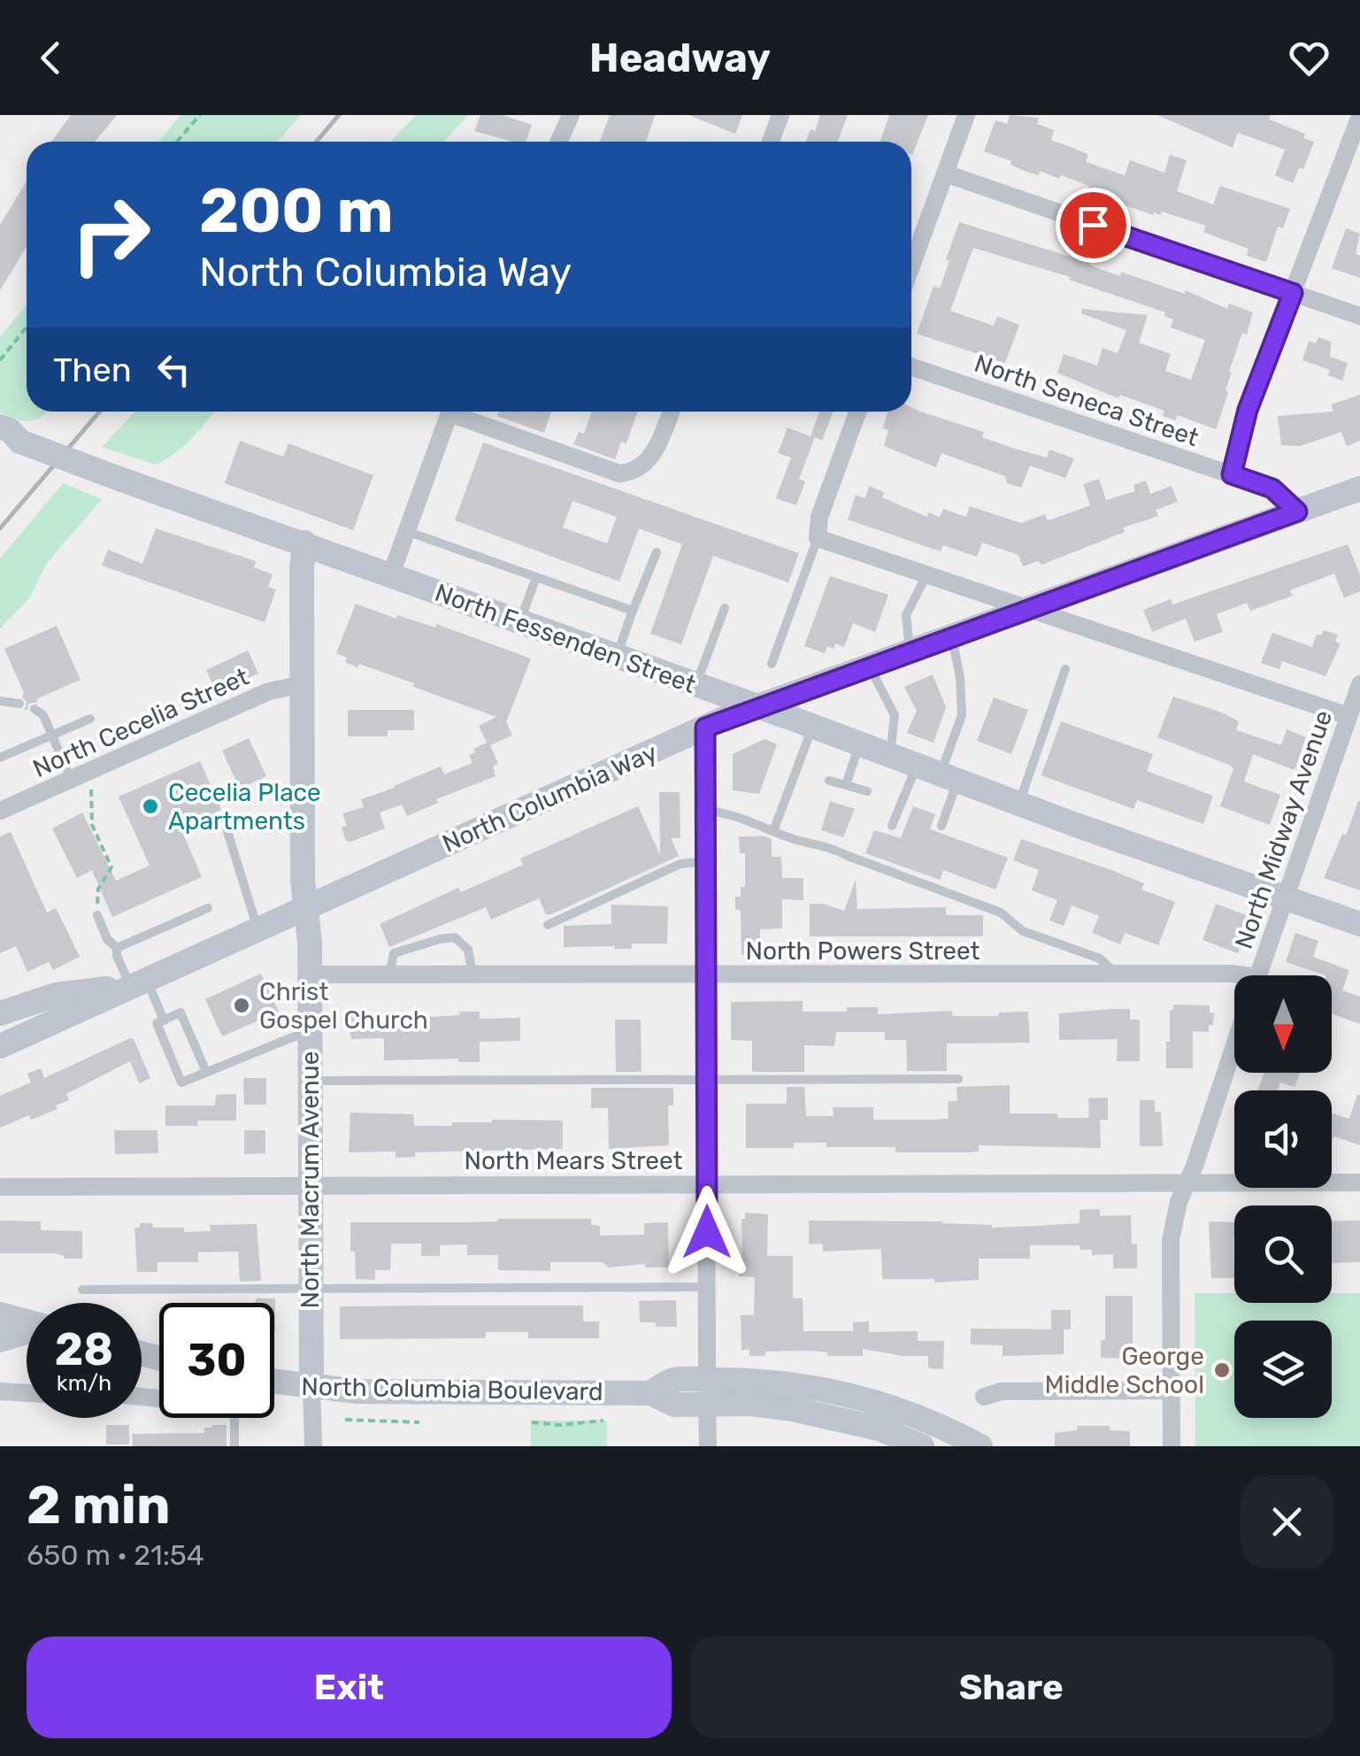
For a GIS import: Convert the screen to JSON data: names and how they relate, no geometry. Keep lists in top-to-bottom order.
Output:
{
  "streets": {
    "main road": [
      "North Fessenden Street",
      "North Columbia Way",
      "North Macrum Avenue",
      "North Columbia Boulevard"
    ],
    "street": [
      "North Seneca Street",
      "North Cecelia Street",
      "North Midway Avenue",
      "North Powers Street",
      "North Mears Street"
    ]
  },
  "crossings": [
    ["North Seneca Street", "North Columbia Way"],
    ["North Fessenden Street", "North Columbia Way"],
    ["North Fessenden Street", "North Midway Avenue"],
    ["North Fessenden Street", "North Macrum Avenue"],
    ["North Cecelia Street", "North Macrum Avenue"],
    ["North Columbia Way", "North Macrum Avenue"],
    ["North Powers Street", "North Macrum Avenue"],
    ["North Mears Street", "North Macrum Avenue"],
    ["North Macrum Avenue", "North Columbia Boulevard"]
  ],
  "places": ["Cecelia Place Apartments", "Christ Gospel Church", "George Middle School"],
  "north": "bottom",
  "page": {
    "header": "Headway",
    "turn": ["200 m", "North Columbia Way"],
    "then": "Then",
    "speed": "28 km/h",
    "limit": "30",
    "heading": ["2 min", "650 m · 21:54"],
    "buttons": ["Exit", "Share"]
  }
}
